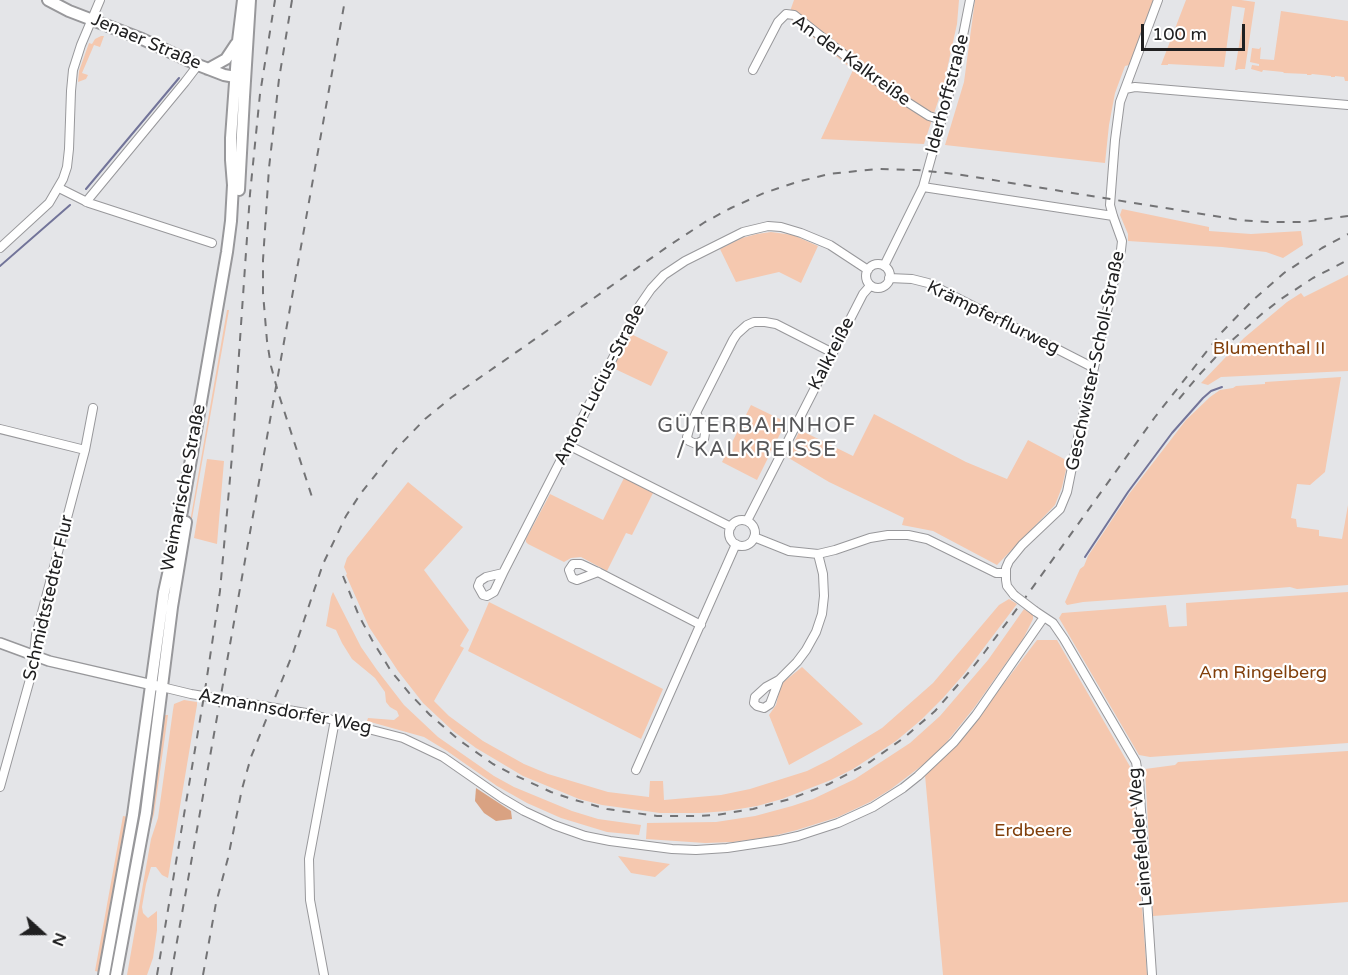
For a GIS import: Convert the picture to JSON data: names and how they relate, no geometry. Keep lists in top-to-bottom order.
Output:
{
  "streets": {
    "main road": ["Jenaer Straße", "Weimarische Straße"],
    "street": [
      "An der Kalkreiße",
      "Iderhoffstraße",
      "Krämpferflurweg",
      "Kalkreiße",
      "Geschwister-Scholl-Straße",
      "Anton-Lucius-Straße",
      "Schmidtstedter Flur",
      "Azmannsdorfer Weg",
      "Leinefelder Weg"
    ]
  },
  "crossings": [
    ["Jenaer Straße", "Weimarische Straße"],
    ["An der Kalkreiße", "Iderhoffstraße"],
    ["Krämpferflurweg", "Kalkreiße"],
    ["Krämpferflurweg", "Geschwister-Scholl-Straße"],
    ["Krämpferflurweg", "Anton-Lucius-Straße"],
    ["Kalkreiße", "Anton-Lucius-Straße"],
    ["Weimarische Straße", "Azmannsdorfer Weg"],
    ["Azmannsdorfer Weg", "Leinefelder Weg"]
  ],
  "districts": ["GÜTERBAHNHOF / KALKREISSE"],
  "parks": ["Blumenthal II", "Am Ringelberg", "Erdbeere"],
  "scale_bar": "100 m",
  "north": "right"
}
